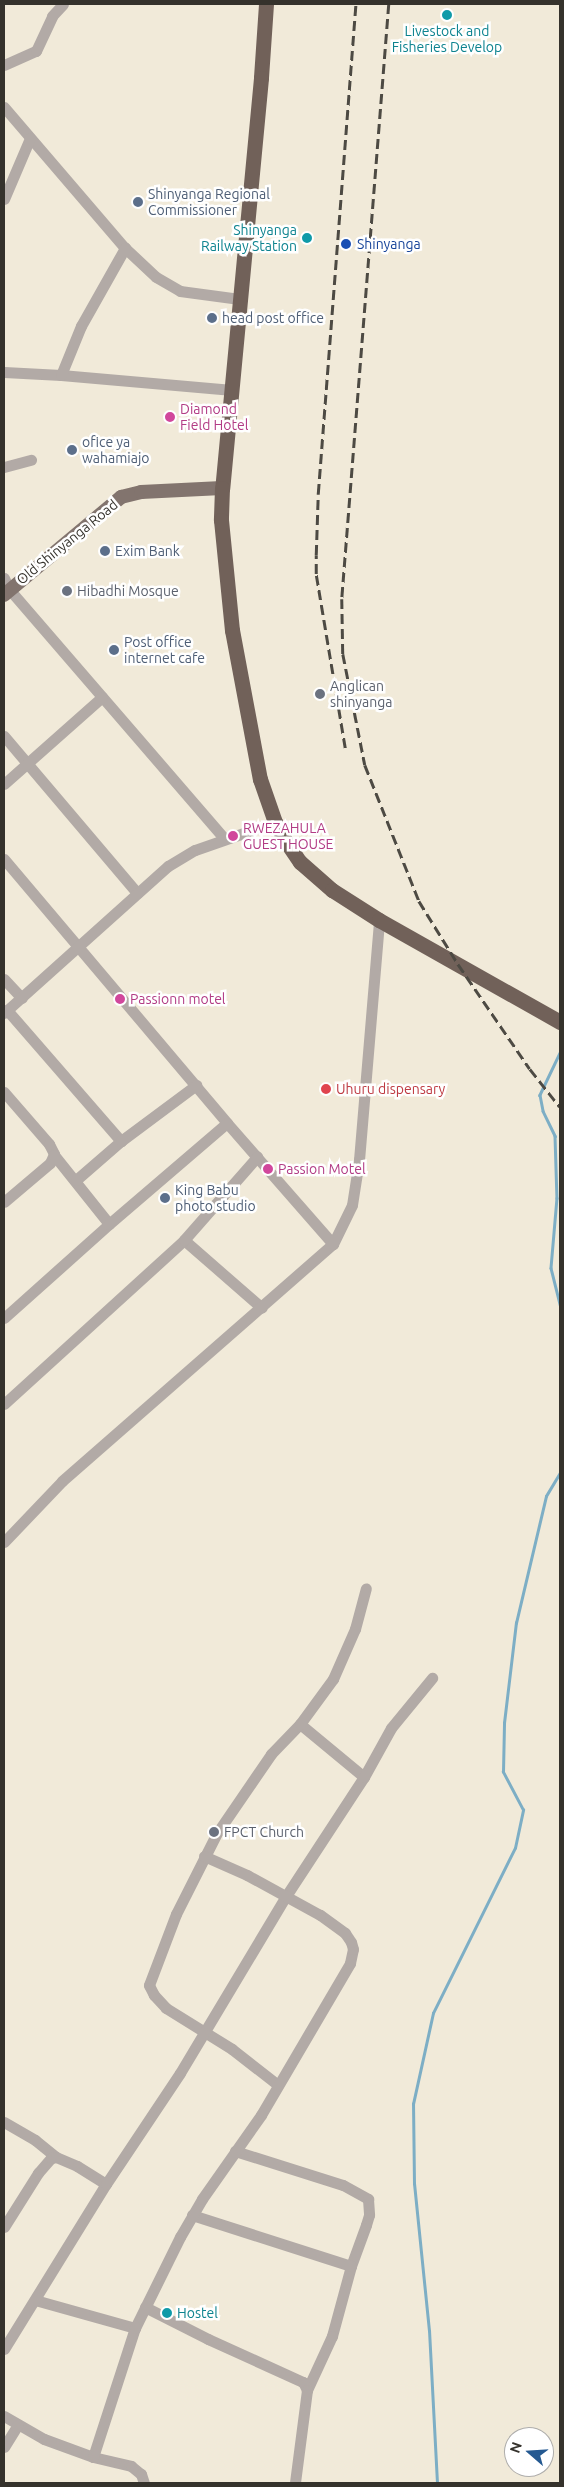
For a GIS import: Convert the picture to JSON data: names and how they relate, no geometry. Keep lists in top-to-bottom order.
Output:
{
  "streets": {
    "main road": ["Old Shinyanga Road"]
  },
  "places": [
    "Livestock and Fisheries Develop",
    "Shinyanga Regional Commissioner",
    "Shinyanga Railway Station",
    "Shinyanga",
    "head post office",
    "Diamond Field Hotel",
    "ofice ya wahamiajo",
    "Exim Bank",
    "Hibadhi Mosque",
    "Post office internet cafe",
    "Anglican shinyanga",
    "RWEZAHULA GUEST HOUSE",
    "Passionn motel",
    "Uhuru dispensary",
    "Passion Motel",
    "King Babu photo studio",
    "FPCT Church",
    "Hostel"
  ],
  "north": "left"
}
